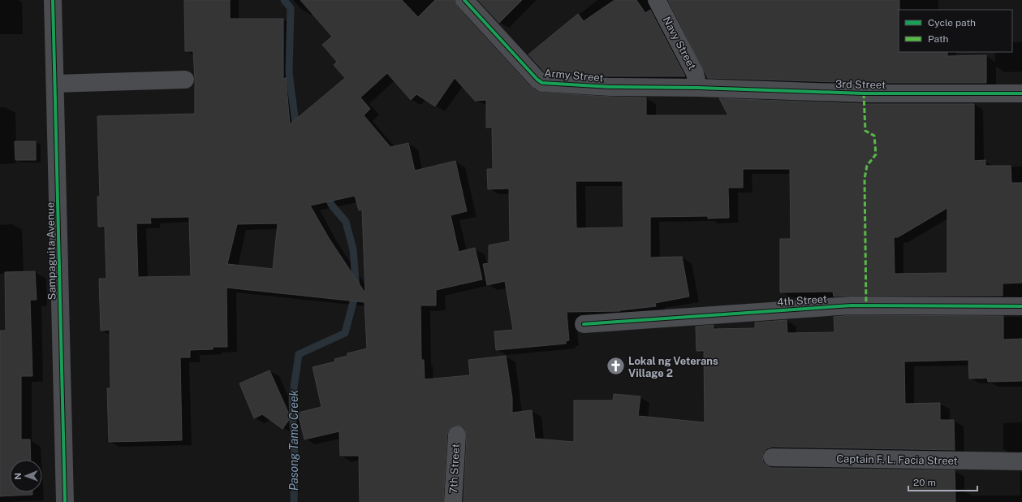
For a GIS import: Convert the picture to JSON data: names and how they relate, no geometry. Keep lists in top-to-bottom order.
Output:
{
  "streets": {
    "street": [
      "Navy Street",
      "Army Street",
      "3rd Street",
      "Sampaguita Avenue",
      "4th Street",
      "Captain F. L. Facia Street",
      "7th Street"
    ]
  },
  "crossings": [
    ["Navy Street", "Army Street"],
    ["Navy Street", "3rd Street"],
    ["Army Street", "3rd Street"]
  ],
  "water": ["Pasong Tamo Creek"],
  "places": {
    "church": ["Lokal ng Veterans Village 2"]
  },
  "legend": ["Cycle path", "Path"],
  "scale_bar": "20 m",
  "north": "left"
}
